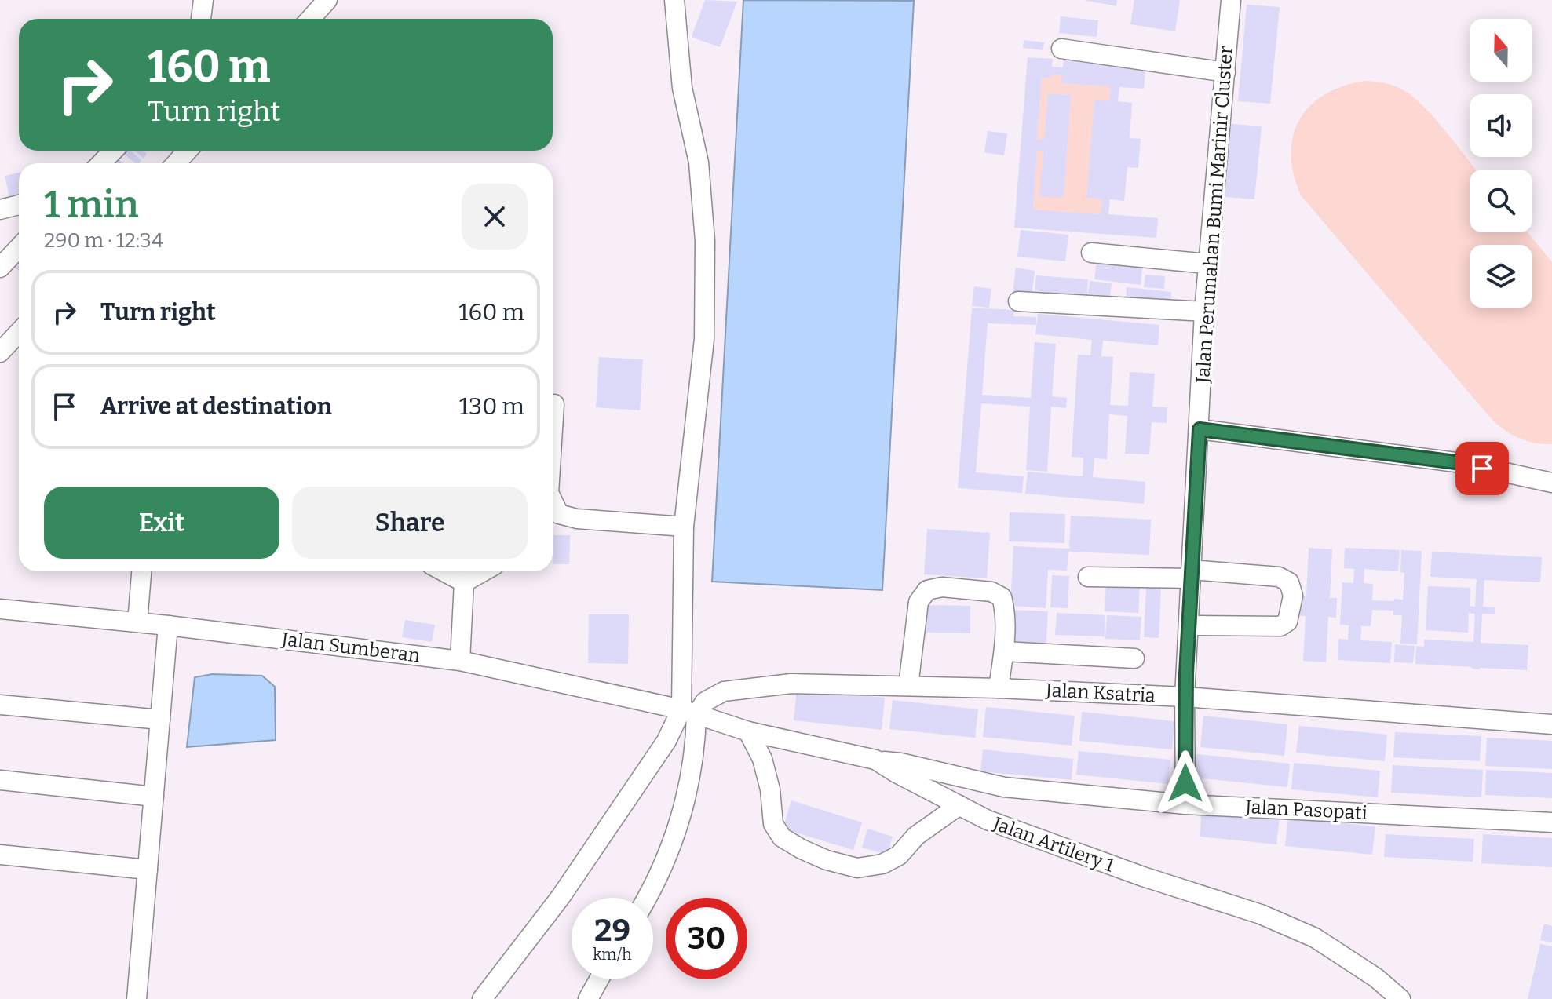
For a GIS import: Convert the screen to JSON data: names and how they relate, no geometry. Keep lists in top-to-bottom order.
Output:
{
  "streets": {
    "street": [
      "Jalan Perumahan Bumi Marinir Cluster",
      "Jalan Sumberan",
      "Jalan Ksatria",
      "Jalan Pasopati",
      "Jalan Artilery 1"
    ]
  },
  "crossings": [
    ["Jalan Perumahan Bumi Marinir Cluster", "Jalan Ksatria"],
    ["Jalan Perumahan Bumi Marinir Cluster", "Jalan Pasopati"],
    ["Jalan Sumberan", "Jalan Ksatria"],
    ["Jalan Sumberan", "Jalan Artilery 1"],
    ["Jalan Ksatria", "Jalan Artilery 1"],
    ["Jalan Pasopati", "Jalan Artilery 1"]
  ],
  "north": "top",
  "page": {
    "turn": ["160 m", "Turn right"],
    "heading": ["1 min", "290 m · 12:34"],
    "list": [
      {
        "name": "Turn right",
        "value": "160 m"
      },
      {
        "name": "Arrive at destination",
        "value": "130 m"
      }
    ],
    "buttons": ["Exit", "Share"],
    "speed": "29 km/h",
    "limit": "30"
  }
}
